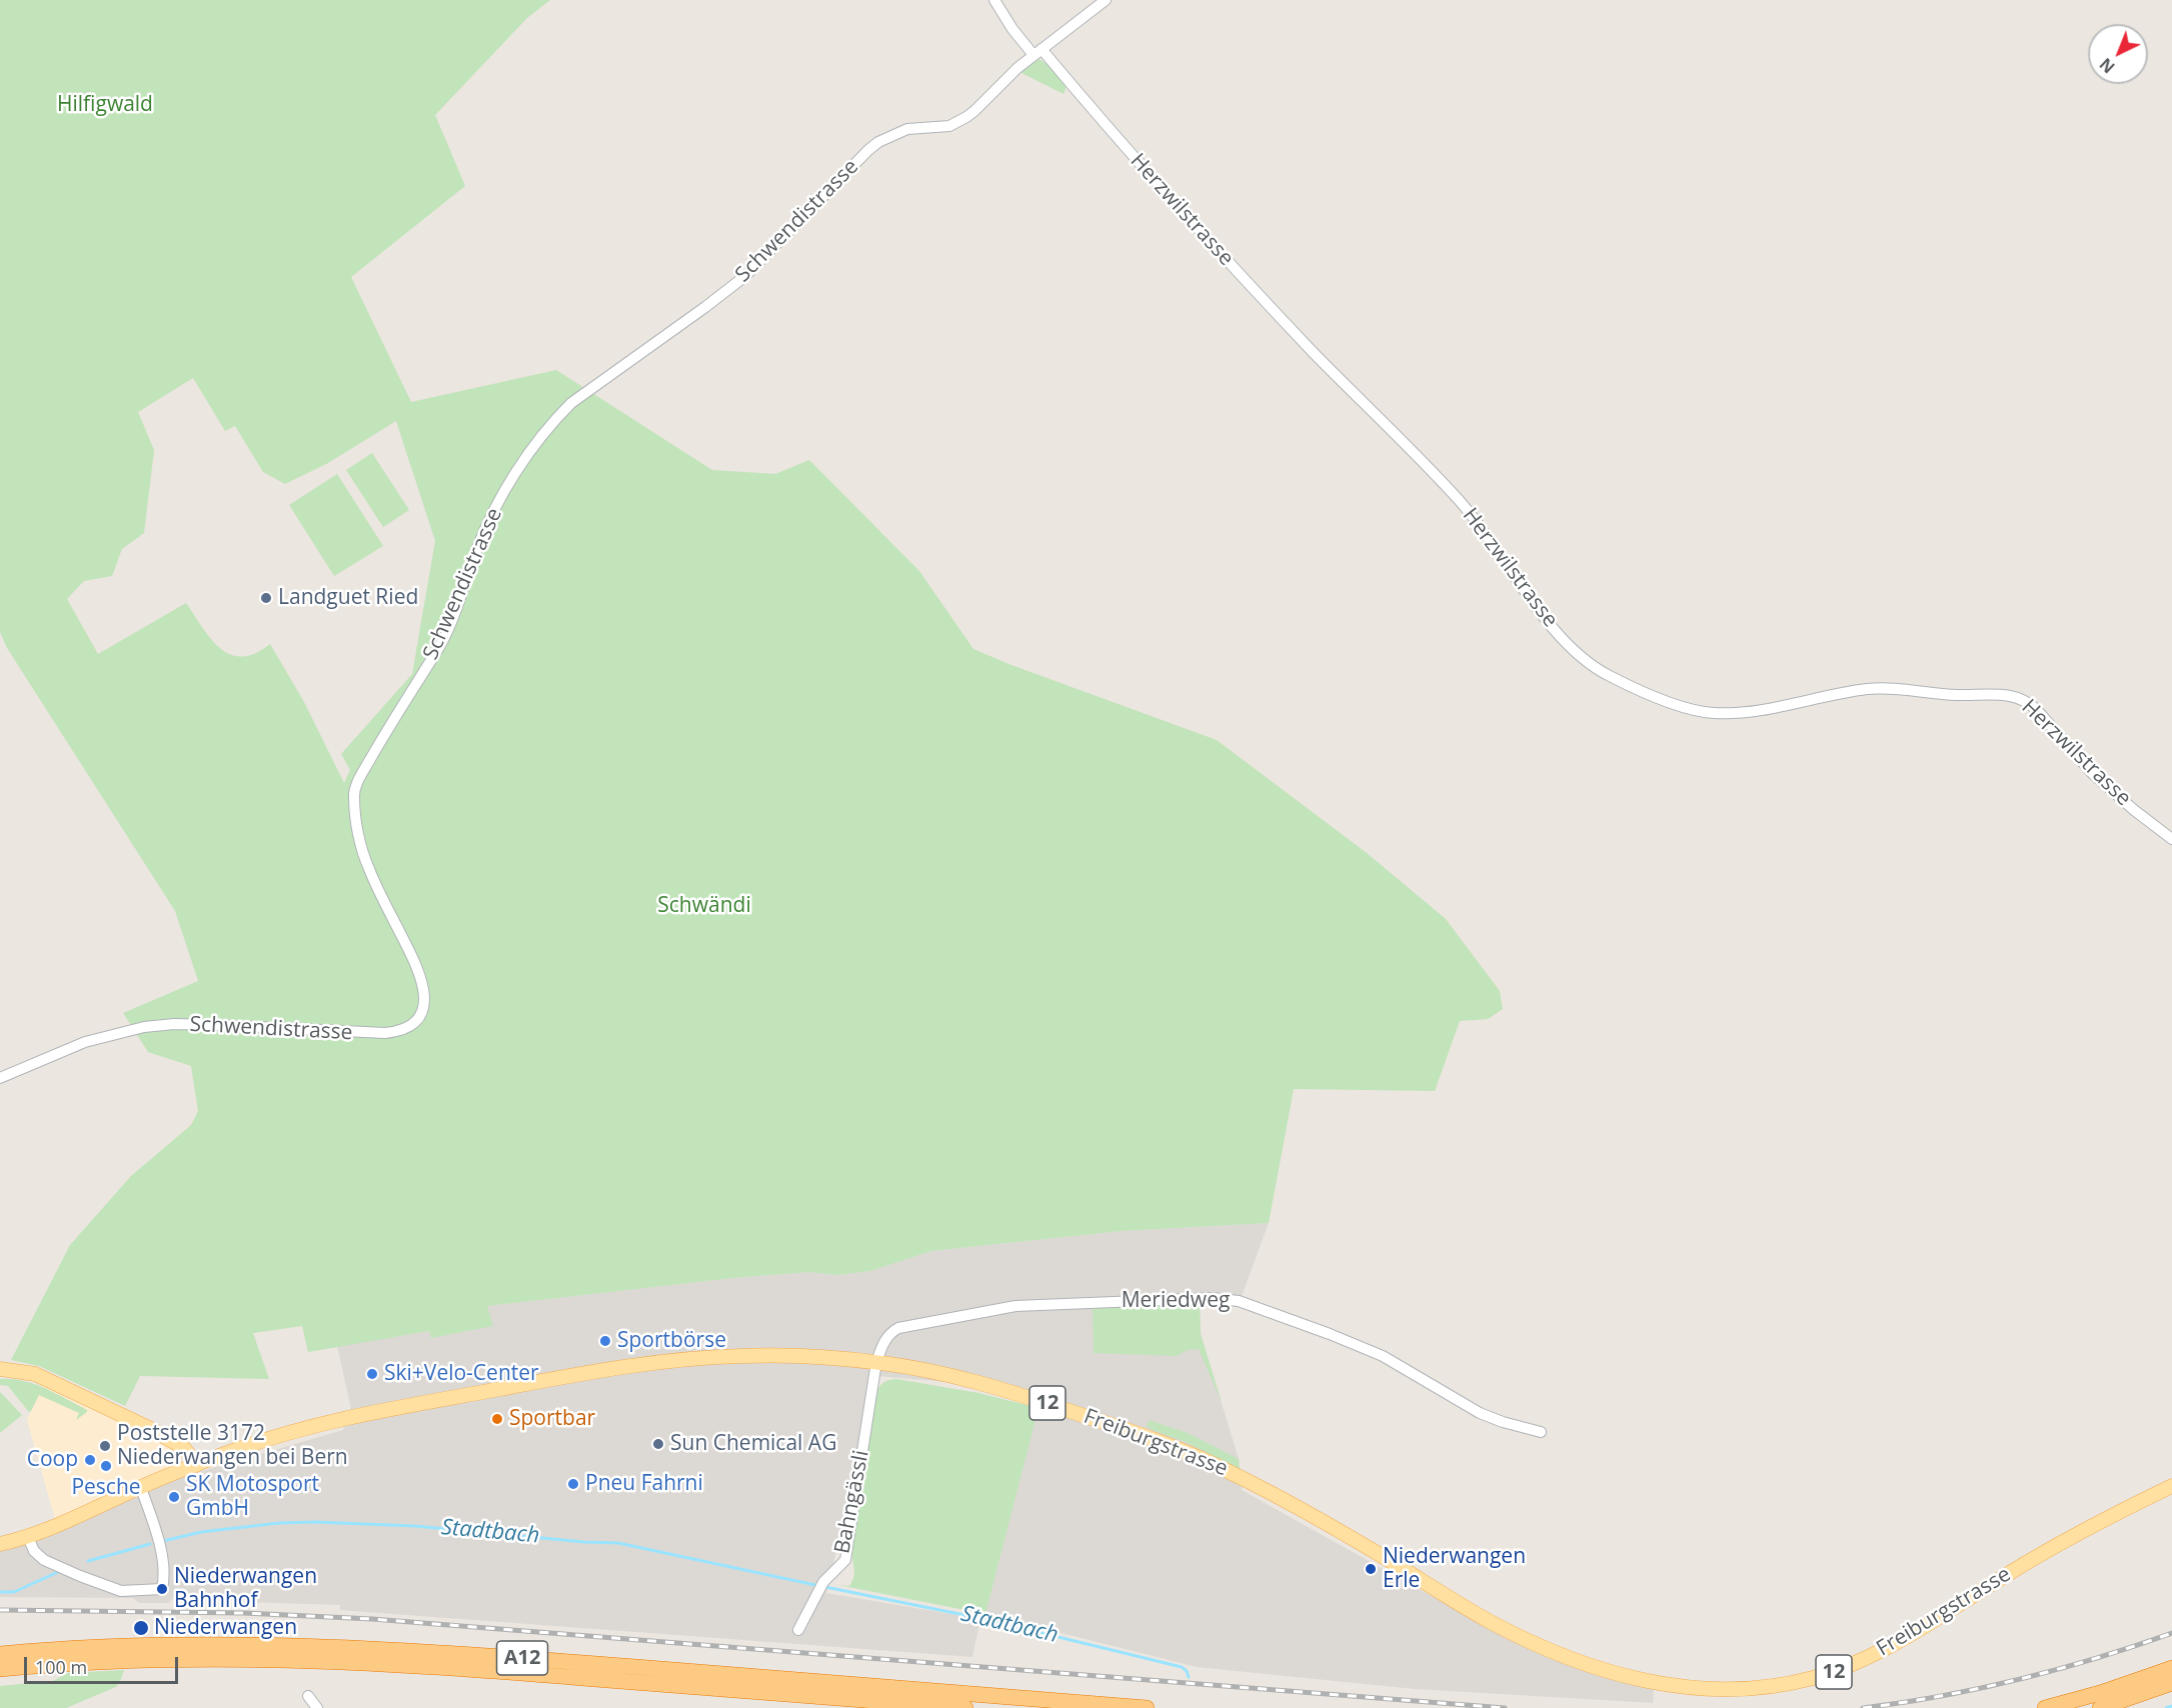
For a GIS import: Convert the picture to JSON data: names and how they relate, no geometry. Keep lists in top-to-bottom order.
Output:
{
  "streets": {
    "highway": ["A12"],
    "main road": ["12", "Freiburgstrasse"],
    "street": [
      "Herzwilstrasse",
      "Schwendistrasse",
      "Meriedweg",
      "Bahngässli"
    ]
  },
  "crossings": [
    ["Herzwilstrasse", "Schwendistrasse"],
    ["Meriedweg", "Freiburgstrasse"],
    ["Meriedweg", "Bahngässli"],
    ["Freiburgstrasse", "Bahngässli"]
  ],
  "water": ["Stadtbach"],
  "parks": ["Hilfigwald", "Schwändi"],
  "places": [
    "Landguet Ried",
    "Sportbörse",
    "Ski+Velo-Center",
    "Sportbar",
    "Sun Chemical AG",
    "Poststelle 3172 Niederwangen bei Bern",
    "Coop",
    "Pesche",
    "Pneu Fahrni",
    "SK Motosport GmbH",
    "Niederwangen Erle",
    "Niederwangen Bahnhof",
    "Niederwangen"
  ],
  "scale_bar": "100 m",
  "north": "bottom left"
}
